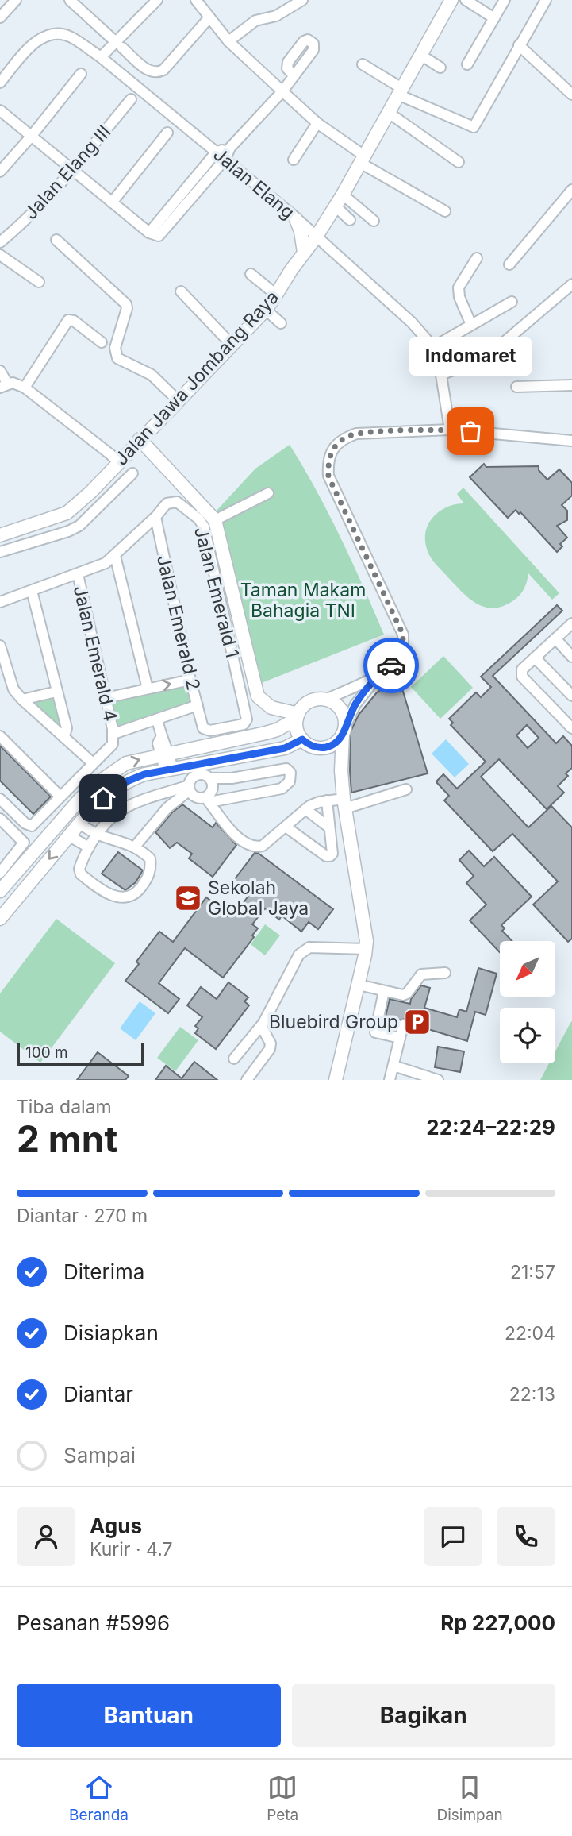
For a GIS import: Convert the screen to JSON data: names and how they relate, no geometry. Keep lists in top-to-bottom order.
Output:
{
  "streets": {
    "main road": ["Jalan Jawa Jombang Raya"],
    "street": [
      "Jalan Elang III",
      "Jalan Elang",
      "Jalan Emerald 1",
      "Jalan Emerald 2",
      "Jalan Emerald 4"
    ]
  },
  "crossings": [
    ["Jalan Elang", "Jalan Jawa Jombang Raya"],
    ["Jalan Emerald 1", "Jalan Emerald 2"],
    ["Jalan Emerald 1", "Jalan Emerald 4"]
  ],
  "parks": ["Taman Makam Bahagia TNI"],
  "places": {
    "other": ["Indomaret"],
    "school or university": ["Sekolah Global Jaya"],
    "parking": ["Bluebird Group"]
  },
  "scale_bar": "100 m",
  "north": "bottom left",
  "page": {
    "bubble": "Indomaret",
    "scale": "100 m",
    "heading": ["2 mnt", "Tiba dalam", "22:24–22:29"],
    "panel": [
      "Agus",
      "Kurir · 4.7",
      "Pesanan #5996",
      "Rp 227,000"
    ],
    "bar": "Diantar · 270 m",
    "list": [
      ["Diterima", "21:57"],
      ["Disiapkan", "22:04"],
      ["Diantar", "22:13"],
      "Sampai"
    ],
    "buttons": ["Bantuan", "Bagikan"],
    "tabs": ["Beranda", "Peta", "Disimpan"]
  }
}
